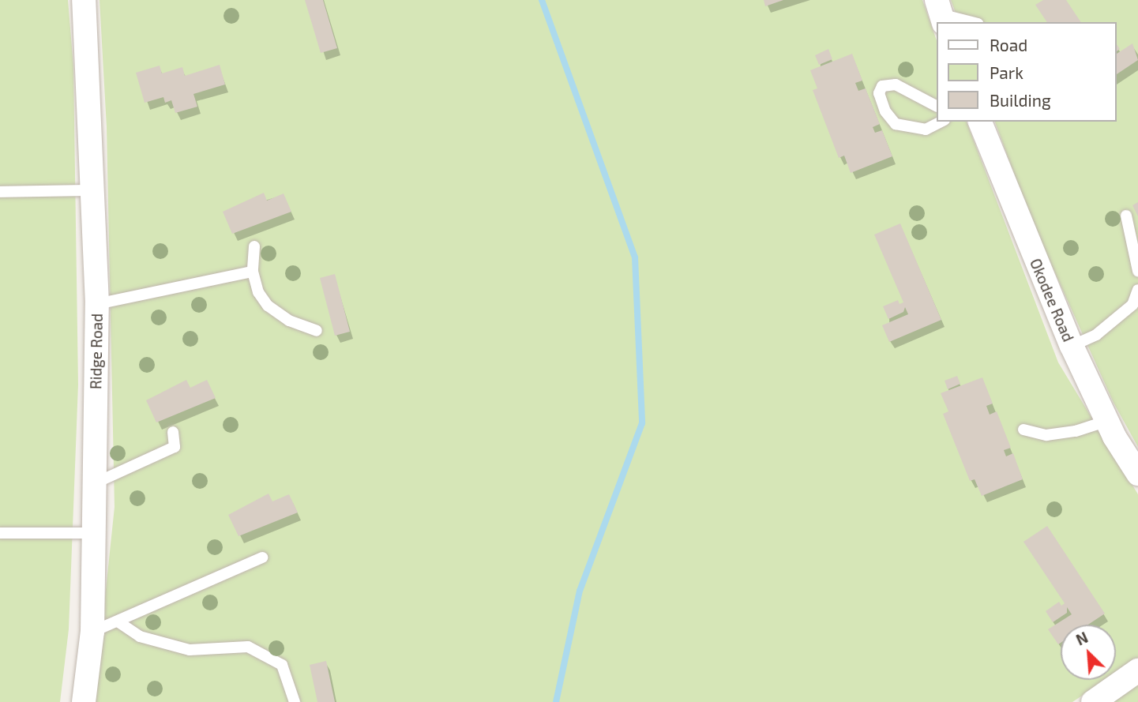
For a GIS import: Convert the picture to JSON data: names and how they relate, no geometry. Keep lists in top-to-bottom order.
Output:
{
  "streets": {
    "street": ["Okodee Road", "Ridge Road"]
  },
  "legend": ["Road", "Park", "Building"],
  "north": "top left"
}
